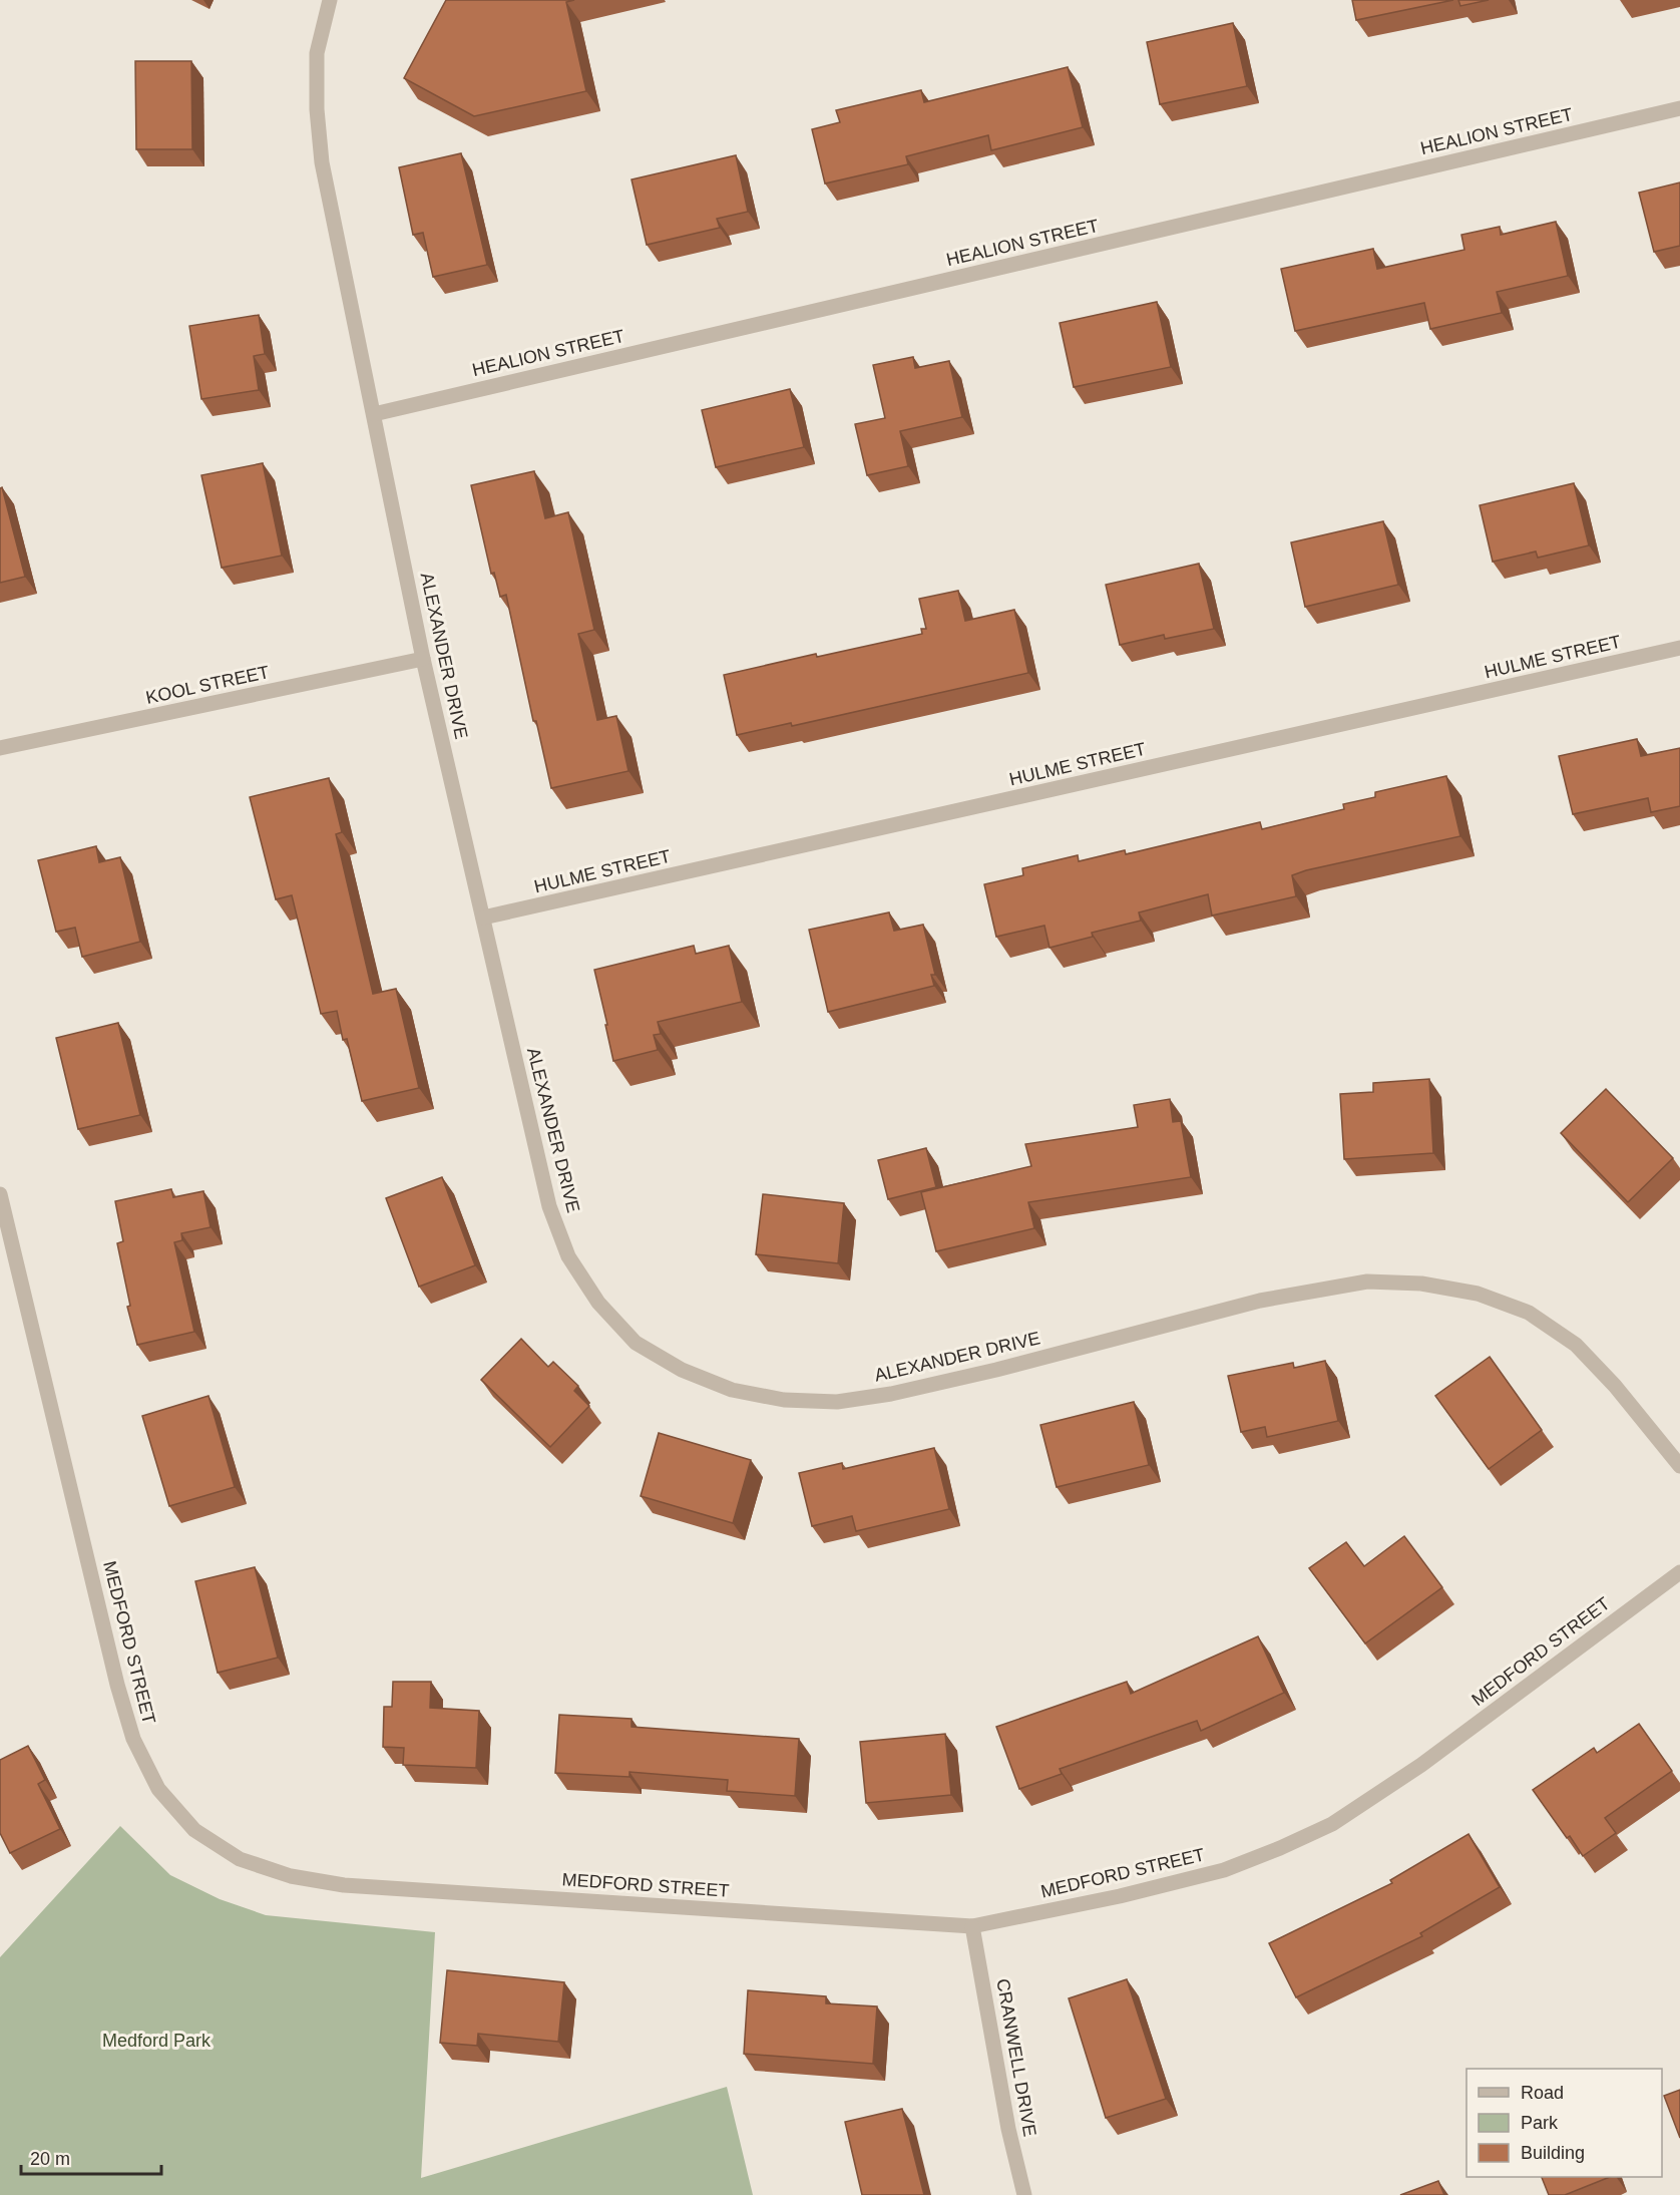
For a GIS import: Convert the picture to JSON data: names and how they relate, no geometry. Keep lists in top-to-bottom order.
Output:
{
  "streets": {
    "street": [
      "HEALION STREET",
      "ALEXANDER DRIVE",
      "HULME STREET",
      "KOOL STREET",
      "MEDFORD STREET",
      "CRANWELL DRIVE"
    ]
  },
  "crossings": [
    ["HEALION STREET", "ALEXANDER DRIVE"],
    ["ALEXANDER DRIVE", "HULME STREET"],
    ["ALEXANDER DRIVE", "KOOL STREET"],
    ["MEDFORD STREET", "CRANWELL DRIVE"]
  ],
  "parks": ["Medford Park"],
  "legend": ["Road", "Park", "Building"],
  "scale_bar": "20 m"
}
